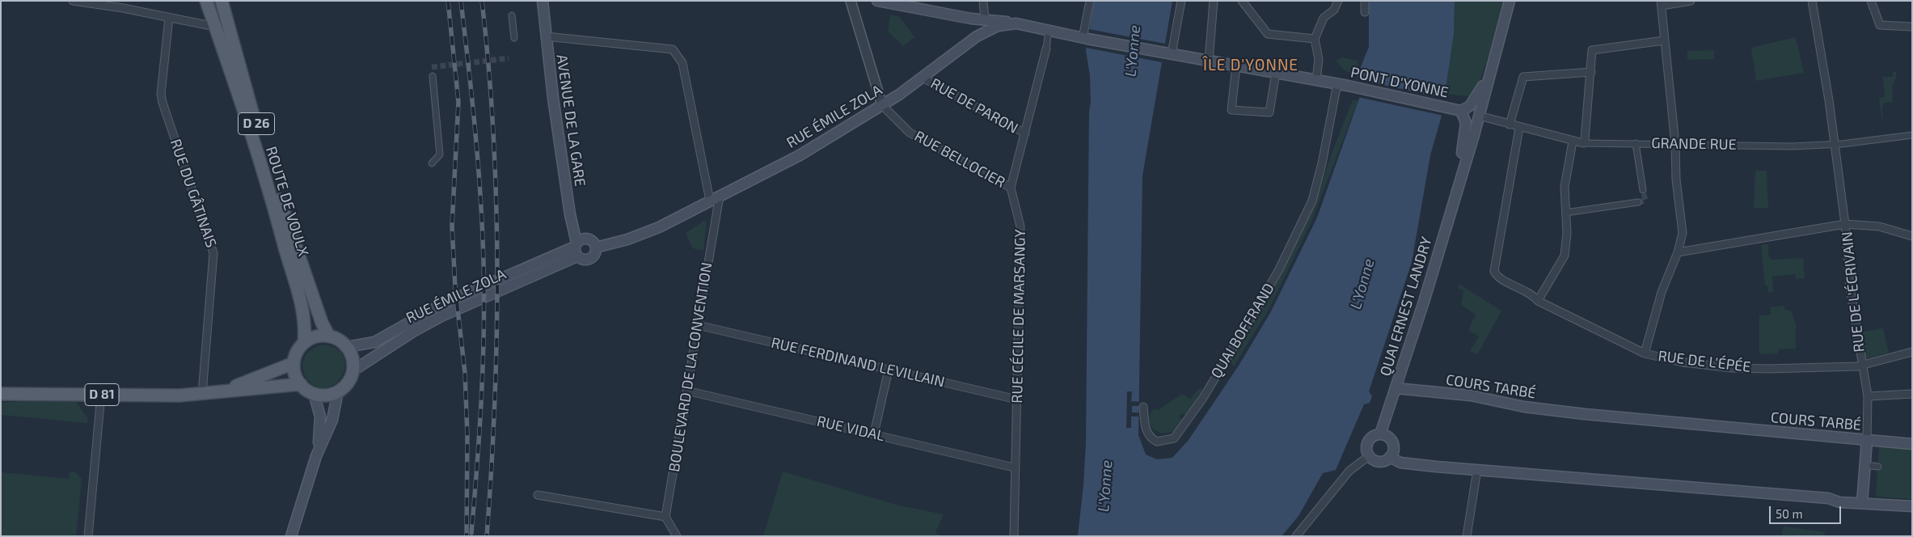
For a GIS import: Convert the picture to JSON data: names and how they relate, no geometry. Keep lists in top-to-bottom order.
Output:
{
  "streets": {
    "main road": [
      "PONT D'YONNE",
      "RUE ÉMILE ZOLA",
      "AVENUE DE LA GARE",
      "D 26",
      "ROUTE DE VOULX",
      "QUAI ERNEST LANDRY",
      "COURS TARBÉ",
      "D 81"
    ],
    "street": [
      "RUE DE PARON",
      "GRANDE RUE",
      "RUE BELLOCIER",
      "RUE DU GÂTINAIS",
      "RUE DE L'ÉCRIVAIN",
      "RUE CÉCILE DE MARSANGY",
      "QUAI BOFFRAND",
      "RUE DE L'ÉPÉE",
      "RUE FERDINAND LEVILLAIN",
      "BOULEVARD DE LA CONVENTION",
      "RUE VIDAL"
    ]
  },
  "crossings": [
    ["PONT D'YONNE", "RUE ÉMILE ZOLA"],
    ["PONT D'YONNE", "QUAI ERNEST LANDRY"],
    ["PONT D'YONNE", "QUAI BOFFRAND"],
    ["RUE DE PARON", "RUE ÉMILE ZOLA"],
    ["RUE DE PARON", "RUE CÉCILE DE MARSANGY"],
    ["RUE ÉMILE ZOLA", "AVENUE DE LA GARE"],
    ["RUE ÉMILE ZOLA", "RUE BELLOCIER"],
    ["RUE ÉMILE ZOLA", "ROUTE DE VOULX"],
    ["RUE ÉMILE ZOLA", "RUE CÉCILE DE MARSANGY"],
    ["RUE ÉMILE ZOLA", "BOULEVARD DE LA CONVENTION"],
    ["RUE ÉMILE ZOLA", "D 81"],
    ["GRANDE RUE", "RUE DE L'ÉCRIVAIN"],
    ["GRANDE RUE", "QUAI ERNEST LANDRY"],
    ["GRANDE RUE", "RUE DE L'ÉPÉE"],
    ["RUE BELLOCIER", "RUE CÉCILE DE MARSANGY"],
    ["RUE DU GÂTINAIS", "D 81"],
    ["ROUTE DE VOULX", "D 81"],
    ["RUE DE L'ÉCRIVAIN", "RUE DE L'ÉPÉE"],
    ["RUE DE L'ÉCRIVAIN", "COURS TARBÉ"],
    ["QUAI ERNEST LANDRY", "COURS TARBÉ"],
    ["RUE CÉCILE DE MARSANGY", "RUE FERDINAND LEVILLAIN"],
    ["RUE CÉCILE DE MARSANGY", "RUE VIDAL"],
    ["RUE FERDINAND LEVILLAIN", "BOULEVARD DE LA CONVENTION"],
    ["BOULEVARD DE LA CONVENTION", "RUE VIDAL"]
  ],
  "districts": ["ÎLE D'YONNE"],
  "water": ["L'Yonne"],
  "scale_bar": "50 m"
}
